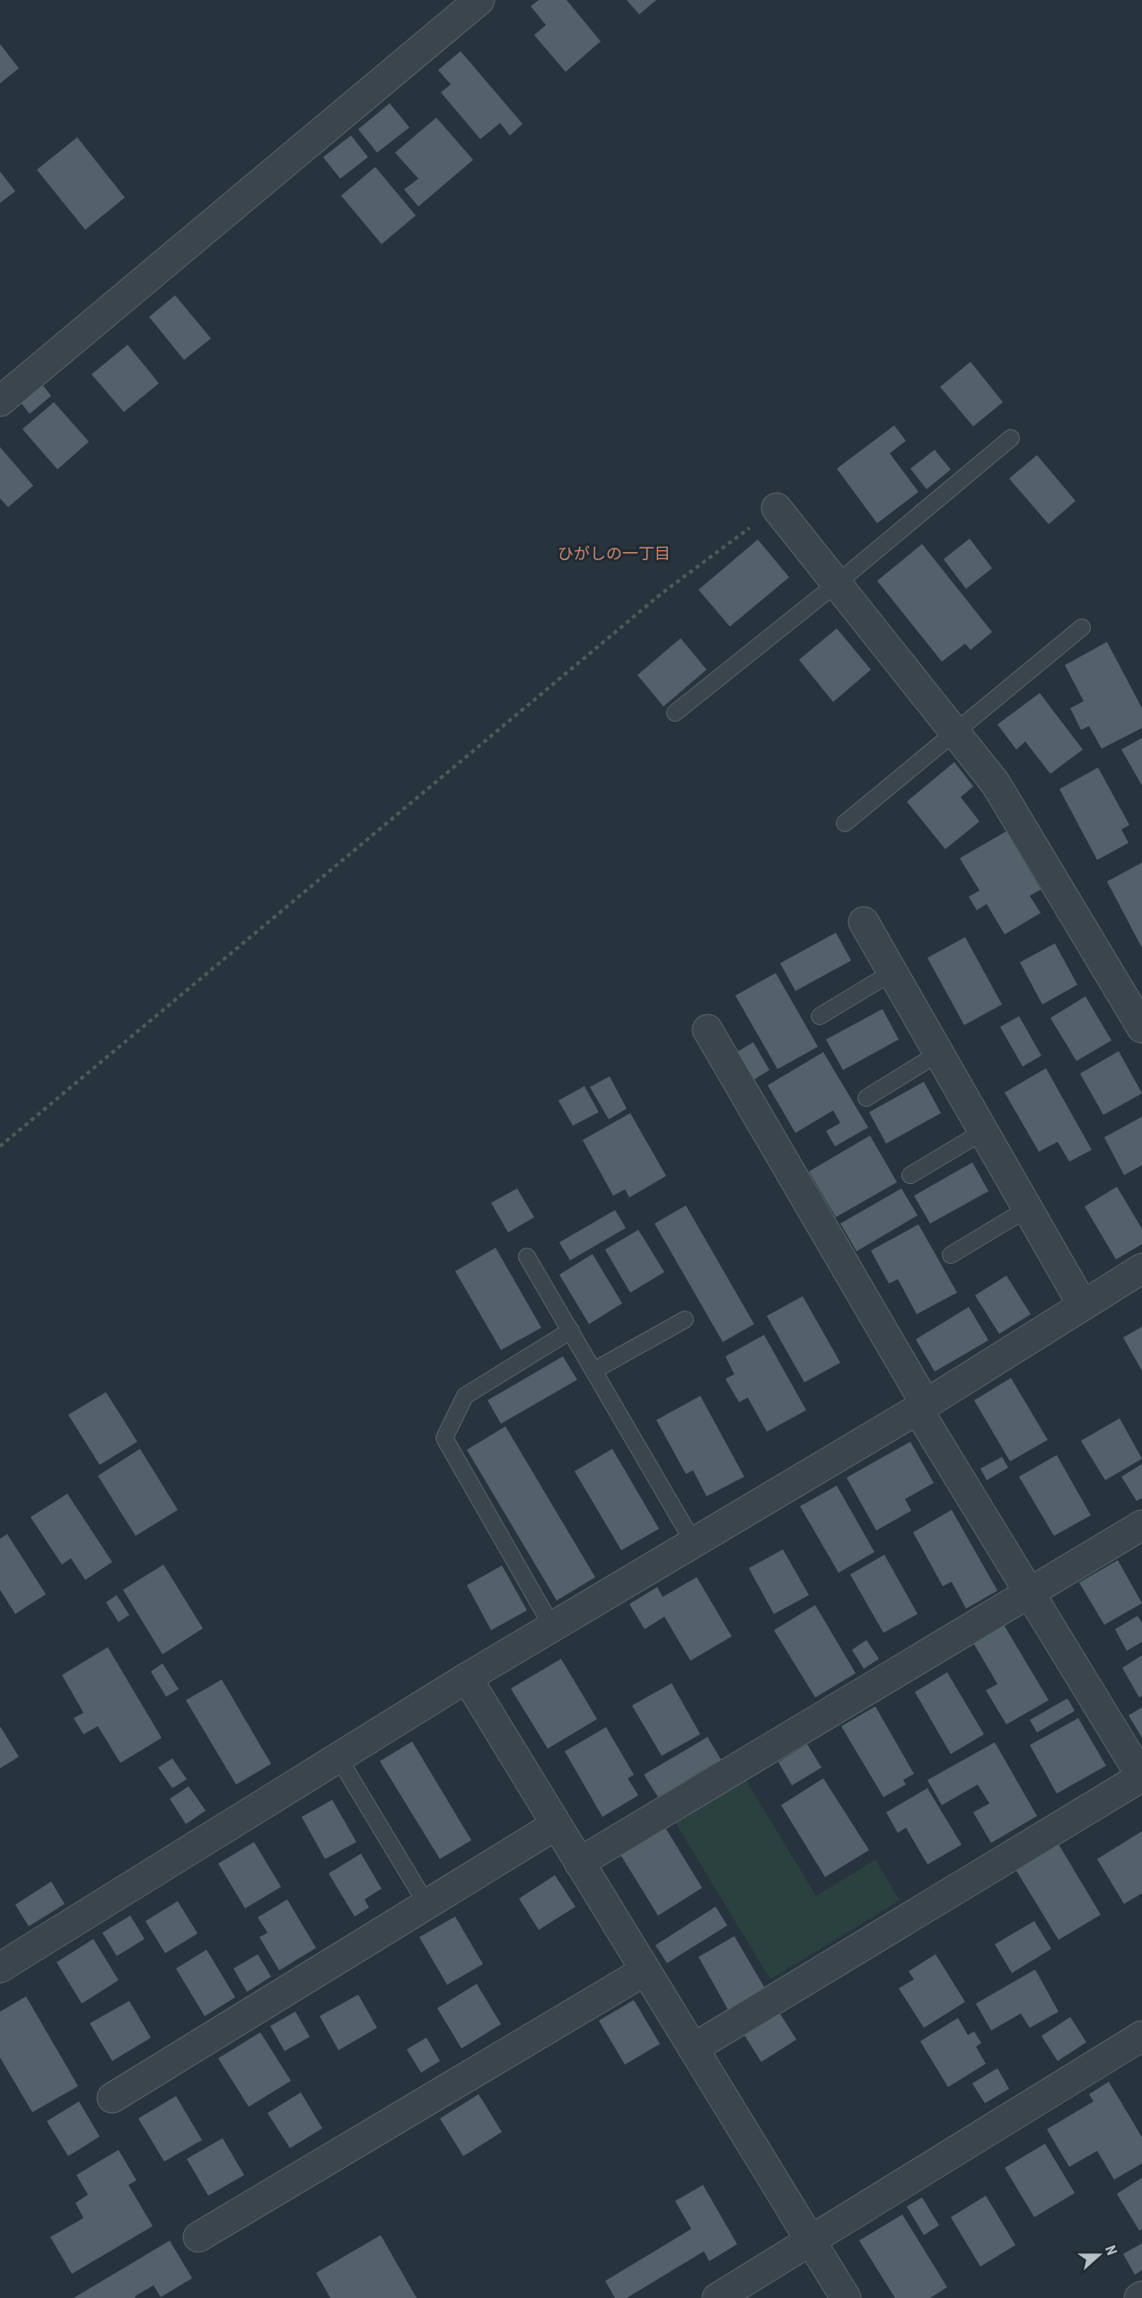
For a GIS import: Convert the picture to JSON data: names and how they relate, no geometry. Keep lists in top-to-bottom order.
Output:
{
  "districts": ["ひがしの一丁目"],
  "north": "right"
}
